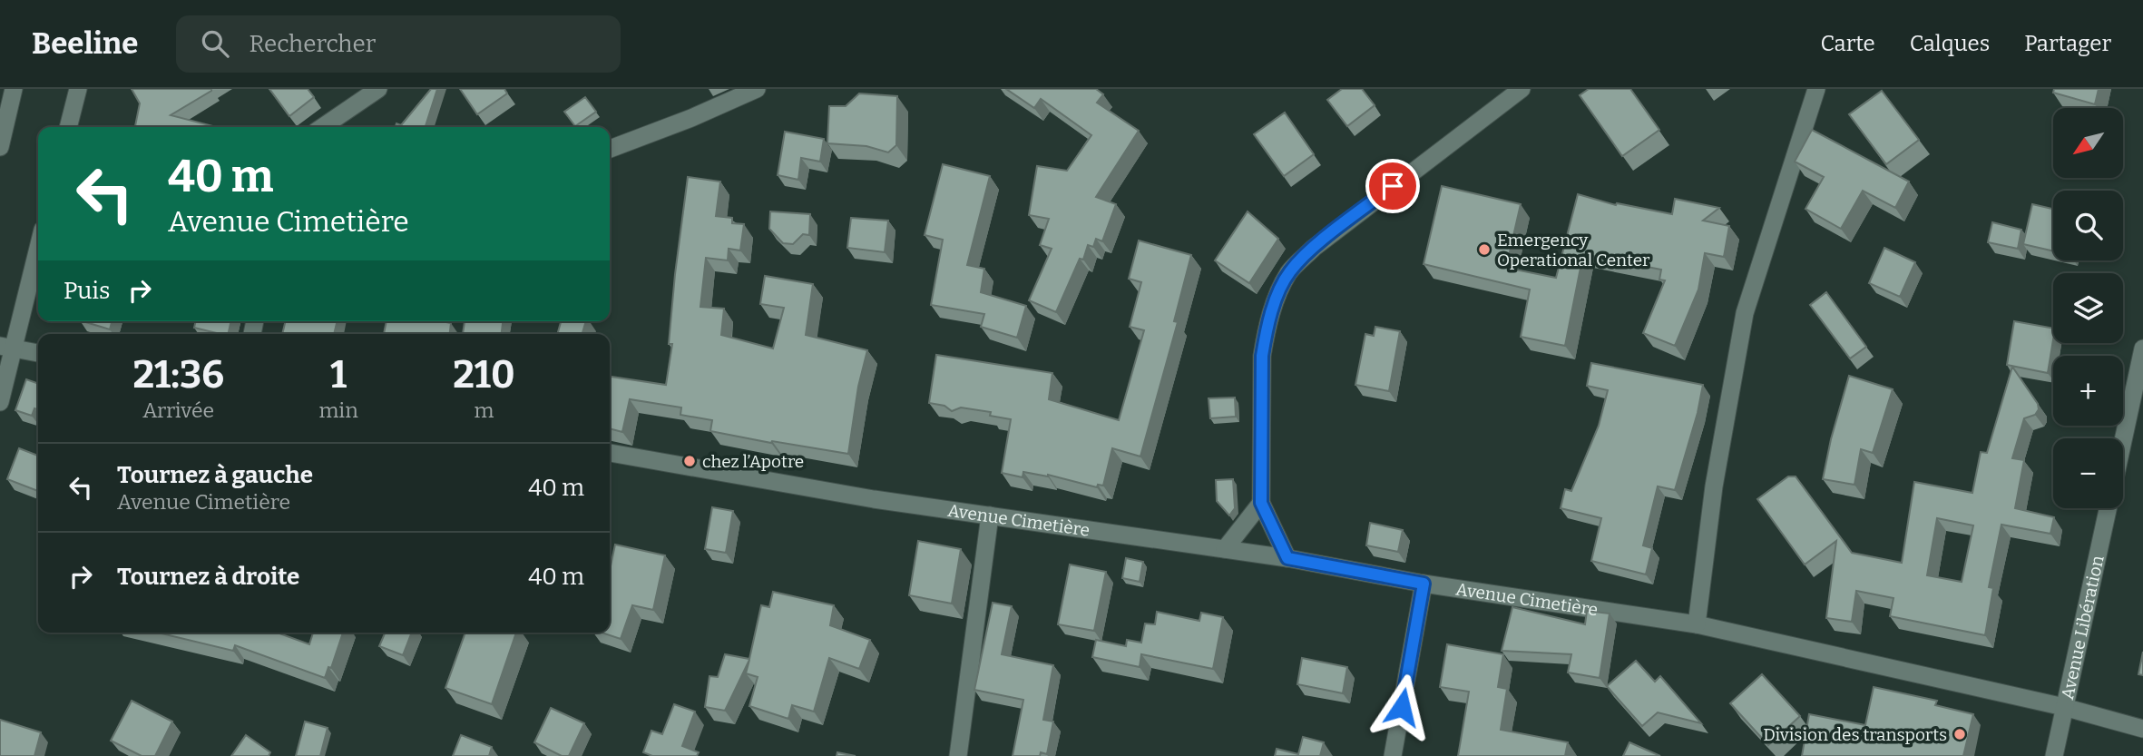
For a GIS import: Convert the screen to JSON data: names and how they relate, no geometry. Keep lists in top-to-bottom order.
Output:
{
  "streets": {
    "street": ["Avenue Cimetière", "Avenue Libération"]
  },
  "crossings": [
    ["Avenue Cimetière", "Avenue Libération"]
  ],
  "places": ["Emergency Operational Center", "chez l’Apotre", "Division des transports"],
  "north": "bottom left",
  "page": {
    "header": "Beeline",
    "search": "Rechercher",
    "nav": ["Carte", "Calques", "Partager"],
    "map_buttons": ["+", "−"],
    "turn": ["40 m", "Avenue Cimetière"],
    "then": "Puis",
    "eta": [
      "21:36",
      "Arrivée",
      "1",
      "min",
      "210",
      "m"
    ],
    "list": [
      {
        "name": "Tournez à gauche",
        "note": "Avenue Cimetière",
        "value": "40 m"
      },
      {
        "name": "Tournez à droite",
        "value": "40 m"
      }
    ]
  }
}
